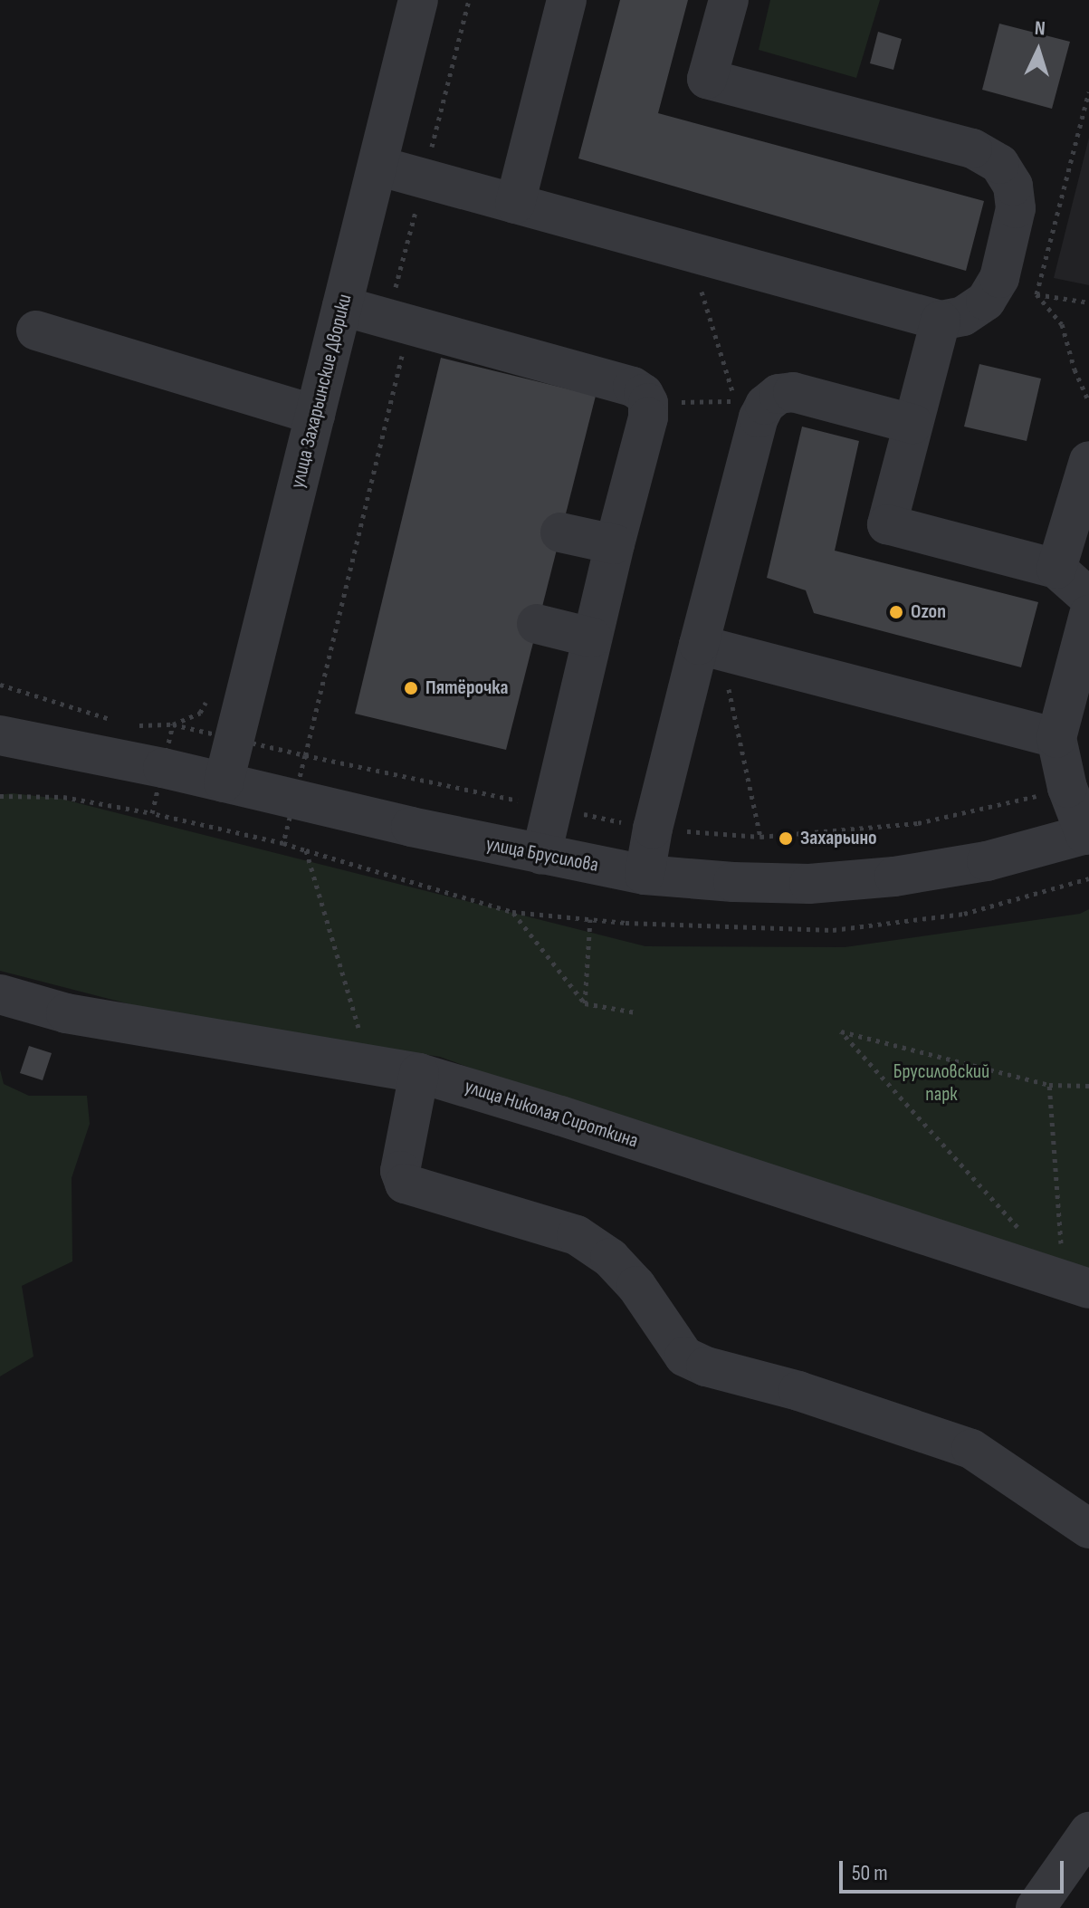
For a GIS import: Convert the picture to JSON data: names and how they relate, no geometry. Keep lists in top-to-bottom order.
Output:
{
  "streets": {
    "street": ["улица Захарьинские Дворики", "улица Брусилова", "улица Николая Сироткина"]
  },
  "crossings": [
    ["улица Захарьинские Дворики", "улица Брусилова"]
  ],
  "parks": ["Брусиловский парк"],
  "places": ["Ozon", "Пятёрочка", "Захарьино"],
  "scale_bar": "50 m",
  "north": "top"
}
